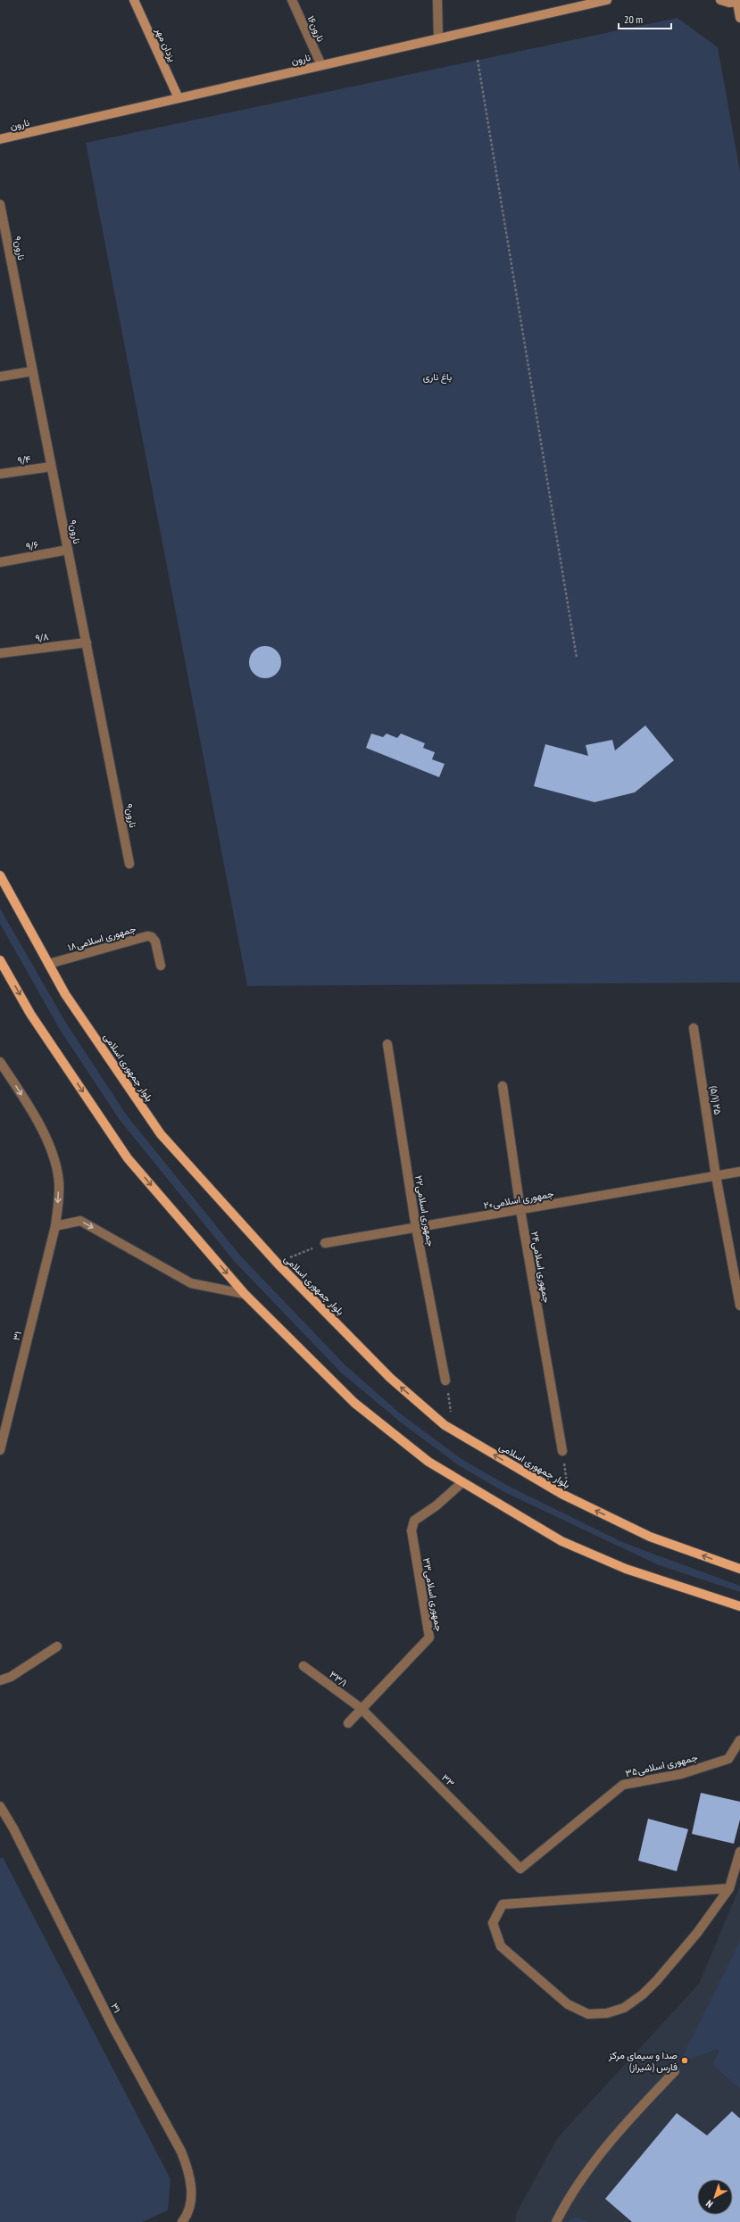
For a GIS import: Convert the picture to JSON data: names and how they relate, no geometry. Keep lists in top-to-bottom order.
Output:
{
  "streets": {
    "main road": ["بلوار جمهوری اسلامی"],
    "street": [
      "نارون۱۶",
      "یزدان مهر",
      "نارون",
      "نارون۹",
      "۹/۴",
      "۹/۶",
      "۹/۸",
      "جمهوری اسلامی۱۸",
      "(۵/۱) ۲۵",
      "جمهوری اسلامی۲۰",
      "جمهوری اسلامی۲۲",
      "جمهوری اسلامی۲۴",
      "۳۱",
      "جمهوری اسلامی۳۳",
      "۳۳/۱",
      "جمهوری اسلامی۳۵",
      "۳۳"
    ]
  },
  "crossings": [
    ["نارون۱۶", "نارون"],
    ["یزدان مهر", "نارون"],
    ["نارون۹", "۹/۴"],
    ["نارون۹", "۹/۶"],
    ["نارون۹", "۹/۸"],
    ["جمهوری اسلامی۱۸", "بلوار جمهوری اسلامی"],
    ["(۵/۱) ۲۵", "جمهوری اسلامی۲۰"],
    ["جمهوری اسلامی۲۰", "جمهوری اسلامی۲۲"],
    ["جمهوری اسلامی۲۰", "جمهوری اسلامی۲۴"],
    ["جمهوری اسلامی۳۳", "۳۳/۱"],
    ["جمهوری اسلامی۳۳", "۳۳"],
    ["۳۳/۱", "۳۳"],
    ["جمهوری اسلامی۳۵", "۳۳"]
  ],
  "parks": ["باغ ناری"],
  "places": ["صدا و سیمای مرکز فارس (شیراز)"],
  "scale_bar": "20 m",
  "north": "bottom left"
}
